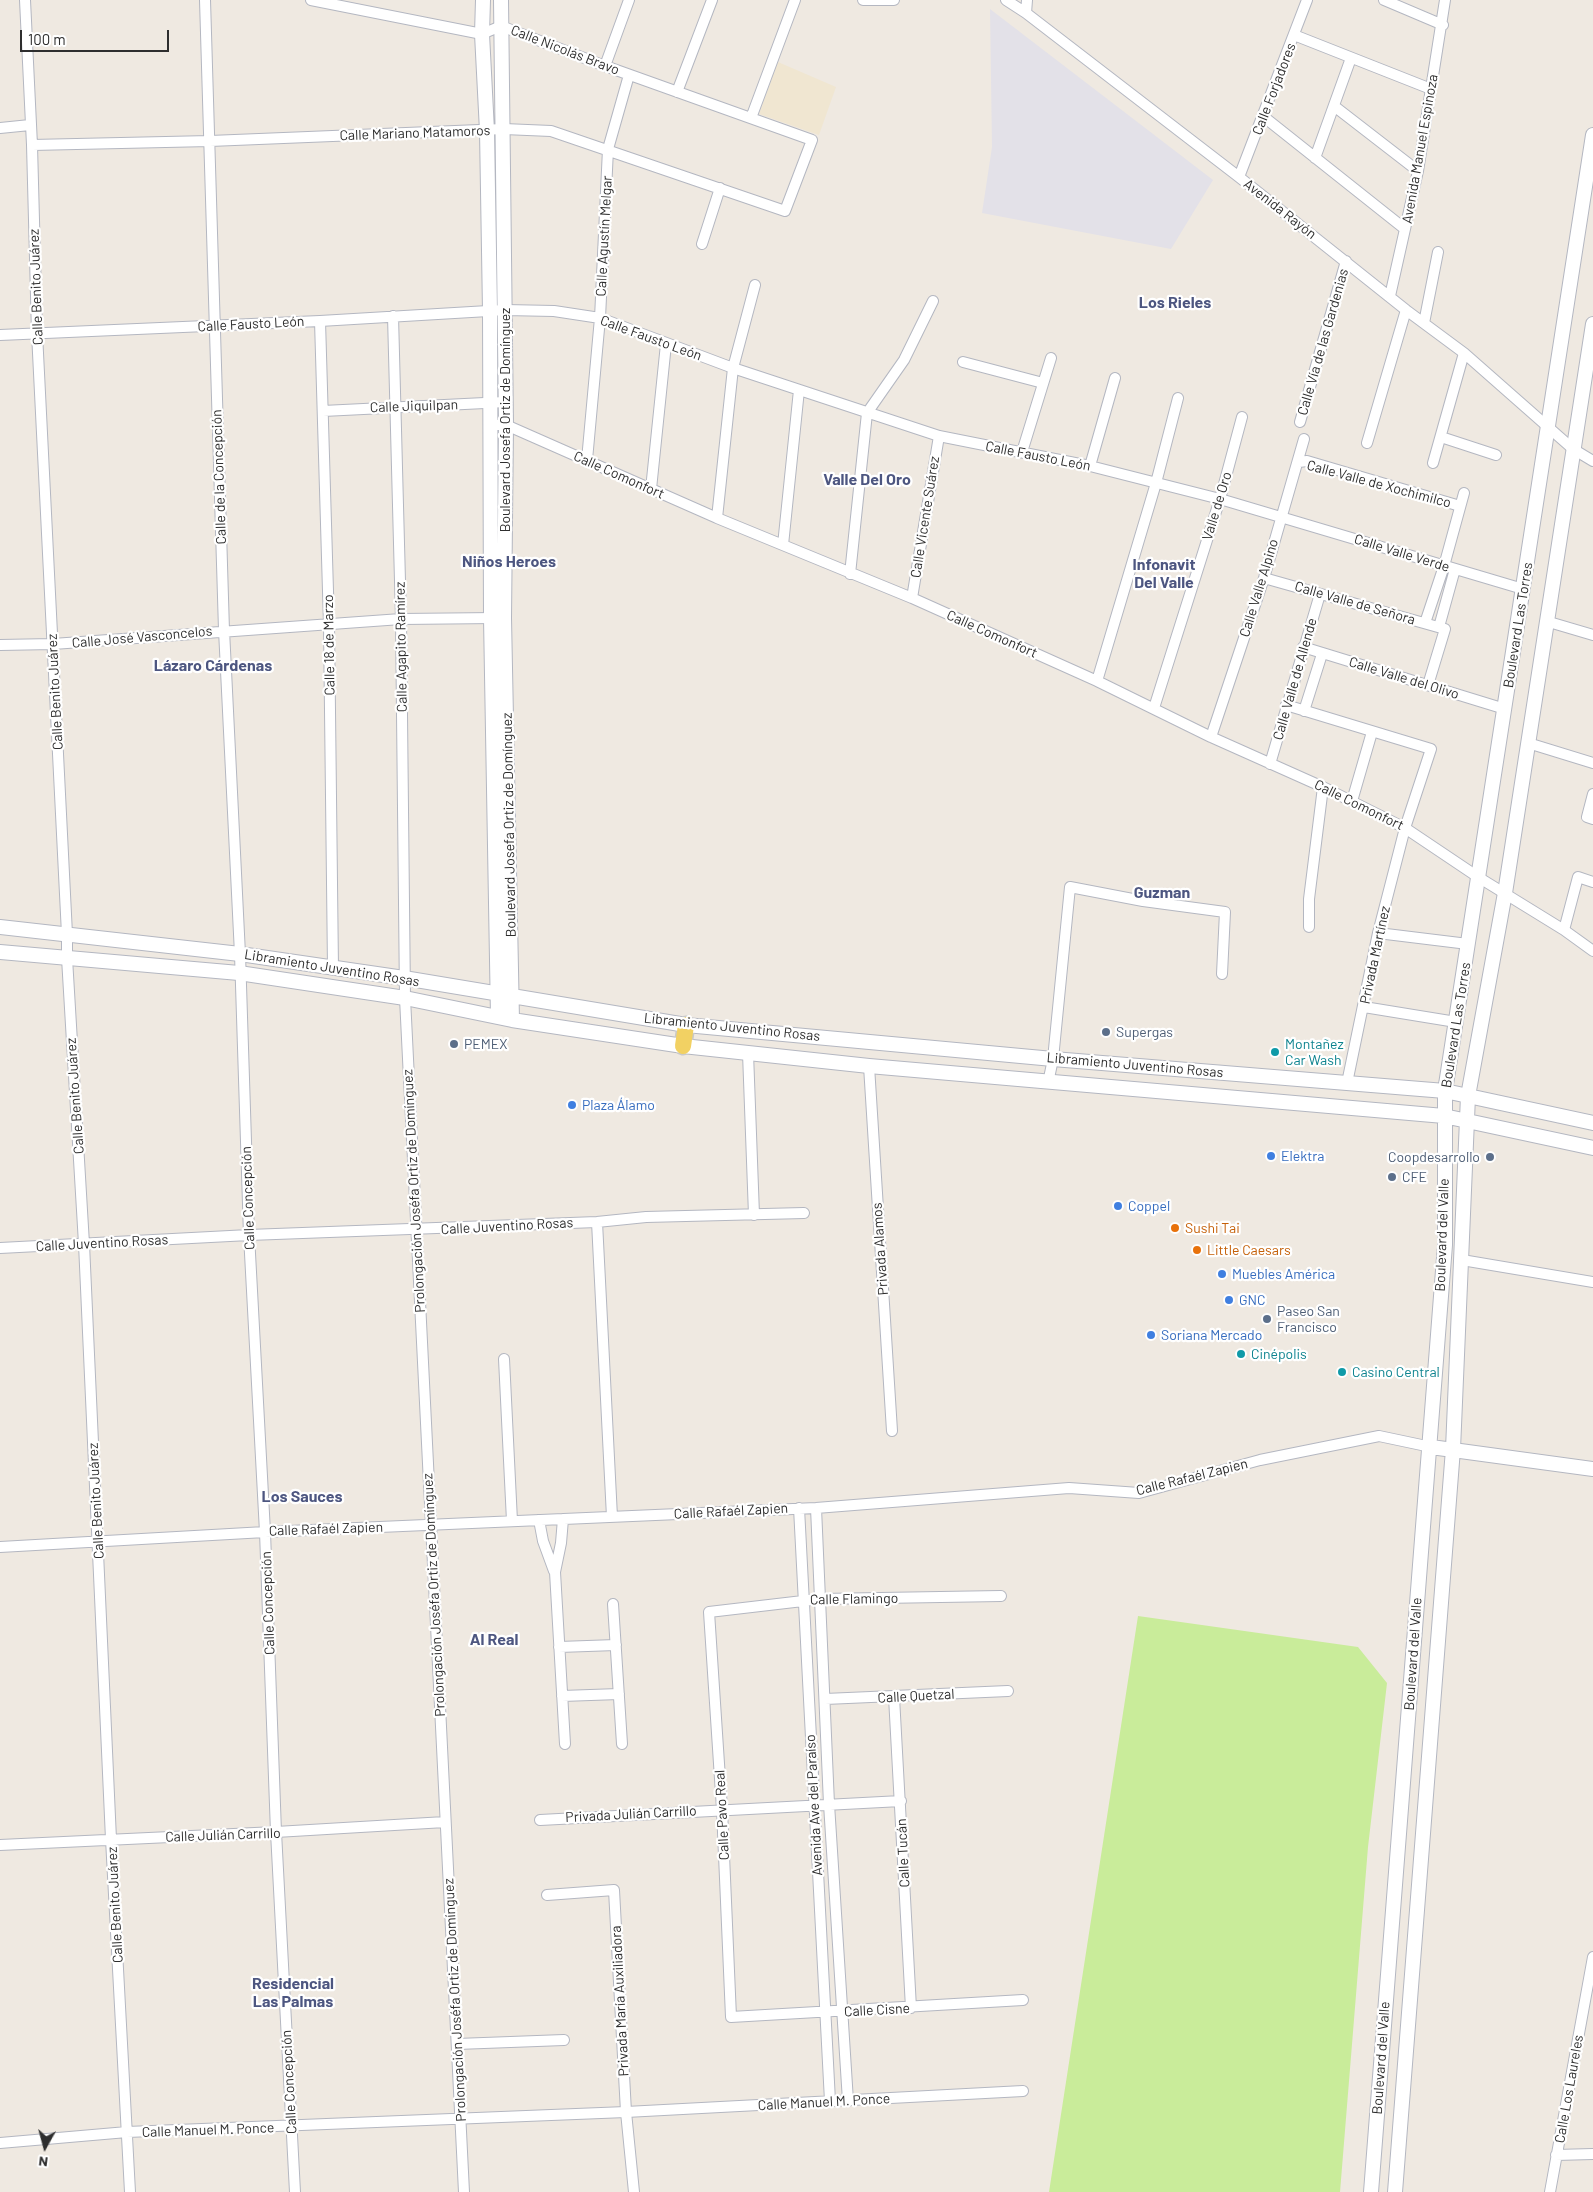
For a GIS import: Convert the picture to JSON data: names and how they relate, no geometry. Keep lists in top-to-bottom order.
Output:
{
  "streets": {
    "street": [
      "Calle Nicolás Bravo",
      "Calle Forjadores",
      "Calle Mariano Matamoros",
      "Avenida Manuel Espinoza",
      "Avenida Rayón",
      "Calle Agustín Melgar",
      "Calle Benito Juárez",
      "Calle Fausto León",
      "Calle Vía de las Gardenias",
      "Calle Jiquilpan",
      "Boulevard Josefa Ortiz de Domínguez",
      "Calle Comonfort",
      "Calle de la Concepción",
      "Calle Valle de Xochimilco",
      "Valle de Oro",
      "Calle Vicente Suárez",
      "Calle Valle Verde",
      "Calle Valle Alpino",
      "Calle Valle de Señora",
      "Boulevard Las Torres",
      "Calle José Vasconcelos",
      "Calle 18 de Marzo",
      "Calle Agapito Ramírez",
      "Calle Valle del Olivo",
      "Calle Valle de Allende",
      "Privada Martínez",
      "Libramiento Juventino Rosas",
      "Prolongación Joséfa Ortiz de Domínguez",
      "Calle Concepción",
      "Calle Juventino Rosas",
      "Boulevard del Valle",
      "Privada Alamos",
      "Calle Rafaél Zapien",
      "Calle Flamingo",
      "Calle Quetzal",
      "Avenida Ave del Paraíso",
      "Privada Julián Carrillo",
      "Calle Pavo Real",
      "Calle Julián Carrillo",
      "Calle Tucán",
      "Privada María Auxiliadora",
      "Calle Cisne",
      "Calle Los Laureles",
      "Calle Manuel M. Ponce"
    ]
  },
  "crossings": [
    ["Calle Nicolás Bravo", "Calle Mariano Matamoros"],
    ["Calle Nicolás Bravo", "Calle Agustín Melgar"],
    ["Calle Nicolás Bravo", "Boulevard Josefa Ortiz de Domínguez"],
    ["Calle Forjadores", "Avenida Rayón"],
    ["Calle Mariano Matamoros", "Calle Agustín Melgar"],
    ["Calle Mariano Matamoros", "Calle Benito Juárez"],
    ["Calle Mariano Matamoros", "Boulevard Josefa Ortiz de Domínguez"],
    ["Calle Mariano Matamoros", "Calle de la Concepción"],
    ["Avenida Manuel Espinoza", "Avenida Rayón"],
    ["Avenida Rayón", "Calle Vía de las Gardenias"],
    ["Avenida Rayón", "Boulevard Las Torres"],
    ["Calle Agustín Melgar", "Calle Fausto León"],
    ["Calle Agustín Melgar", "Calle Comonfort"],
    ["Calle Benito Juárez", "Calle Fausto León"],
    ["Calle Benito Juárez", "Calle José Vasconcelos"],
    ["Calle Benito Juárez", "Libramiento Juventino Rosas"],
    ["Calle Benito Juárez", "Calle Juventino Rosas"],
    ["Calle Benito Juárez", "Calle Rafaél Zapien"],
    ["Calle Benito Juárez", "Calle Julián Carrillo"],
    ["Calle Benito Juárez", "Calle Manuel M. Ponce"],
    ["Calle Fausto León", "Boulevard Josefa Ortiz de Domínguez"],
    ["Calle Fausto León", "Calle de la Concepción"],
    ["Calle Fausto León", "Valle de Oro"],
    ["Calle Fausto León", "Calle Vicente Suárez"],
    ["Calle Fausto León", "Calle Valle Verde"],
    ["Calle Fausto León", "Calle Valle Alpino"],
    ["Calle Fausto León", "Calle 18 de Marzo"],
    ["Calle Fausto León", "Calle Agapito Ramírez"],
    ["Calle Jiquilpan", "Boulevard Josefa Ortiz de Domínguez"],
    ["Calle Jiquilpan", "Calle 18 de Marzo"],
    ["Calle Jiquilpan", "Calle Agapito Ramírez"],
    ["Boulevard Josefa Ortiz de Domínguez", "Calle Comonfort"],
    ["Boulevard Josefa Ortiz de Domínguez", "Calle José Vasconcelos"],
    ["Boulevard Josefa Ortiz de Domínguez", "Libramiento Juventino Rosas"],
    ["Calle Comonfort", "Valle de Oro"],
    ["Calle Comonfort", "Calle Vicente Suárez"],
    ["Calle Comonfort", "Calle Valle Alpino"],
    ["Calle Comonfort", "Boulevard Las Torres"],
    ["Calle Comonfort", "Calle Valle de Allende"],
    ["Calle Comonfort", "Privada Martínez"],
    ["Calle de la Concepción", "Calle José Vasconcelos"],
    ["Calle de la Concepción", "Libramiento Juventino Rosas"],
    ["Calle de la Concepción", "Calle Concepción"],
    ["Calle Valle de Xochimilco", "Calle Valle Alpino"],
    ["Calle Valle Verde", "Calle Valle Alpino"],
    ["Calle Valle Verde", "Boulevard Las Torres"],
    ["Calle Valle Alpino", "Calle Valle de Señora"],
    ["Calle Valle de Señora", "Calle Valle de Allende"],
    ["Boulevard Las Torres", "Calle Valle del Olivo"],
    ["Boulevard Las Torres", "Libramiento Juventino Rosas"],
    ["Boulevard Las Torres", "Boulevard del Valle"],
    ["Calle José Vasconcelos", "Calle 18 de Marzo"],
    ["Calle José Vasconcelos", "Calle Agapito Ramírez"],
    ["Calle 18 de Marzo", "Libramiento Juventino Rosas"],
    ["Calle Agapito Ramírez", "Libramiento Juventino Rosas"],
    ["Calle Agapito Ramírez", "Prolongación Joséfa Ortiz de Domínguez"],
    ["Calle Valle del Olivo", "Calle Valle de Allende"],
    ["Privada Martínez", "Libramiento Juventino Rosas"],
    ["Libramiento Juventino Rosas", "Prolongación Joséfa Ortiz de Domínguez"],
    ["Libramiento Juventino Rosas", "Calle Concepción"],
    ["Libramiento Juventino Rosas", "Boulevard del Valle"],
    ["Libramiento Juventino Rosas", "Privada Alamos"],
    ["Prolongación Joséfa Ortiz de Domínguez", "Calle Juventino Rosas"],
    ["Prolongación Joséfa Ortiz de Domínguez", "Calle Rafaél Zapien"],
    ["Prolongación Joséfa Ortiz de Domínguez", "Calle Julián Carrillo"],
    ["Prolongación Joséfa Ortiz de Domínguez", "Calle Manuel M. Ponce"],
    ["Calle Concepción", "Calle Juventino Rosas"],
    ["Calle Concepción", "Calle Rafaél Zapien"],
    ["Calle Concepción", "Calle Julián Carrillo"],
    ["Calle Concepción", "Calle Manuel M. Ponce"],
    ["Boulevard del Valle", "Calle Rafaél Zapien"],
    ["Calle Rafaél Zapien", "Avenida Ave del Paraíso"],
    ["Calle Flamingo", "Avenida Ave del Paraíso"],
    ["Calle Flamingo", "Calle Pavo Real"],
    ["Calle Quetzal", "Avenida Ave del Paraíso"],
    ["Calle Quetzal", "Calle Tucán"],
    ["Avenida Ave del Paraíso", "Calle Cisne"],
    ["Avenida Ave del Paraíso", "Calle Manuel M. Ponce"],
    ["Privada Julián Carrillo", "Calle Pavo Real"],
    ["Calle Pavo Real", "Calle Cisne"],
    ["Calle Tucán", "Calle Cisne"],
    ["Privada María Auxiliadora", "Calle Manuel M. Ponce"]
  ],
  "districts": [
    "Los Rieles",
    "Valle Del Oro",
    "Niños Heroes",
    "Infonavit Del Valle",
    "Lázaro Cárdenas",
    "Guzman",
    "Los Sauces",
    "Al Real",
    "Residencial Las Palmas"
  ],
  "places": [
    "Supergas",
    "PEMEX",
    "Montañez Car Wash",
    "Plaza Álamo",
    "Elektra",
    "Coopdesarrollo",
    "CFE",
    "Coppel",
    "Sushi Tai",
    "Little Caesars",
    "Muebles América",
    "GNC",
    "Paseo San Francisco",
    "Soriana Mercado",
    "Cinépolis",
    "Casino Central"
  ],
  "scale_bar": "100 m",
  "north": "bottom"
}
